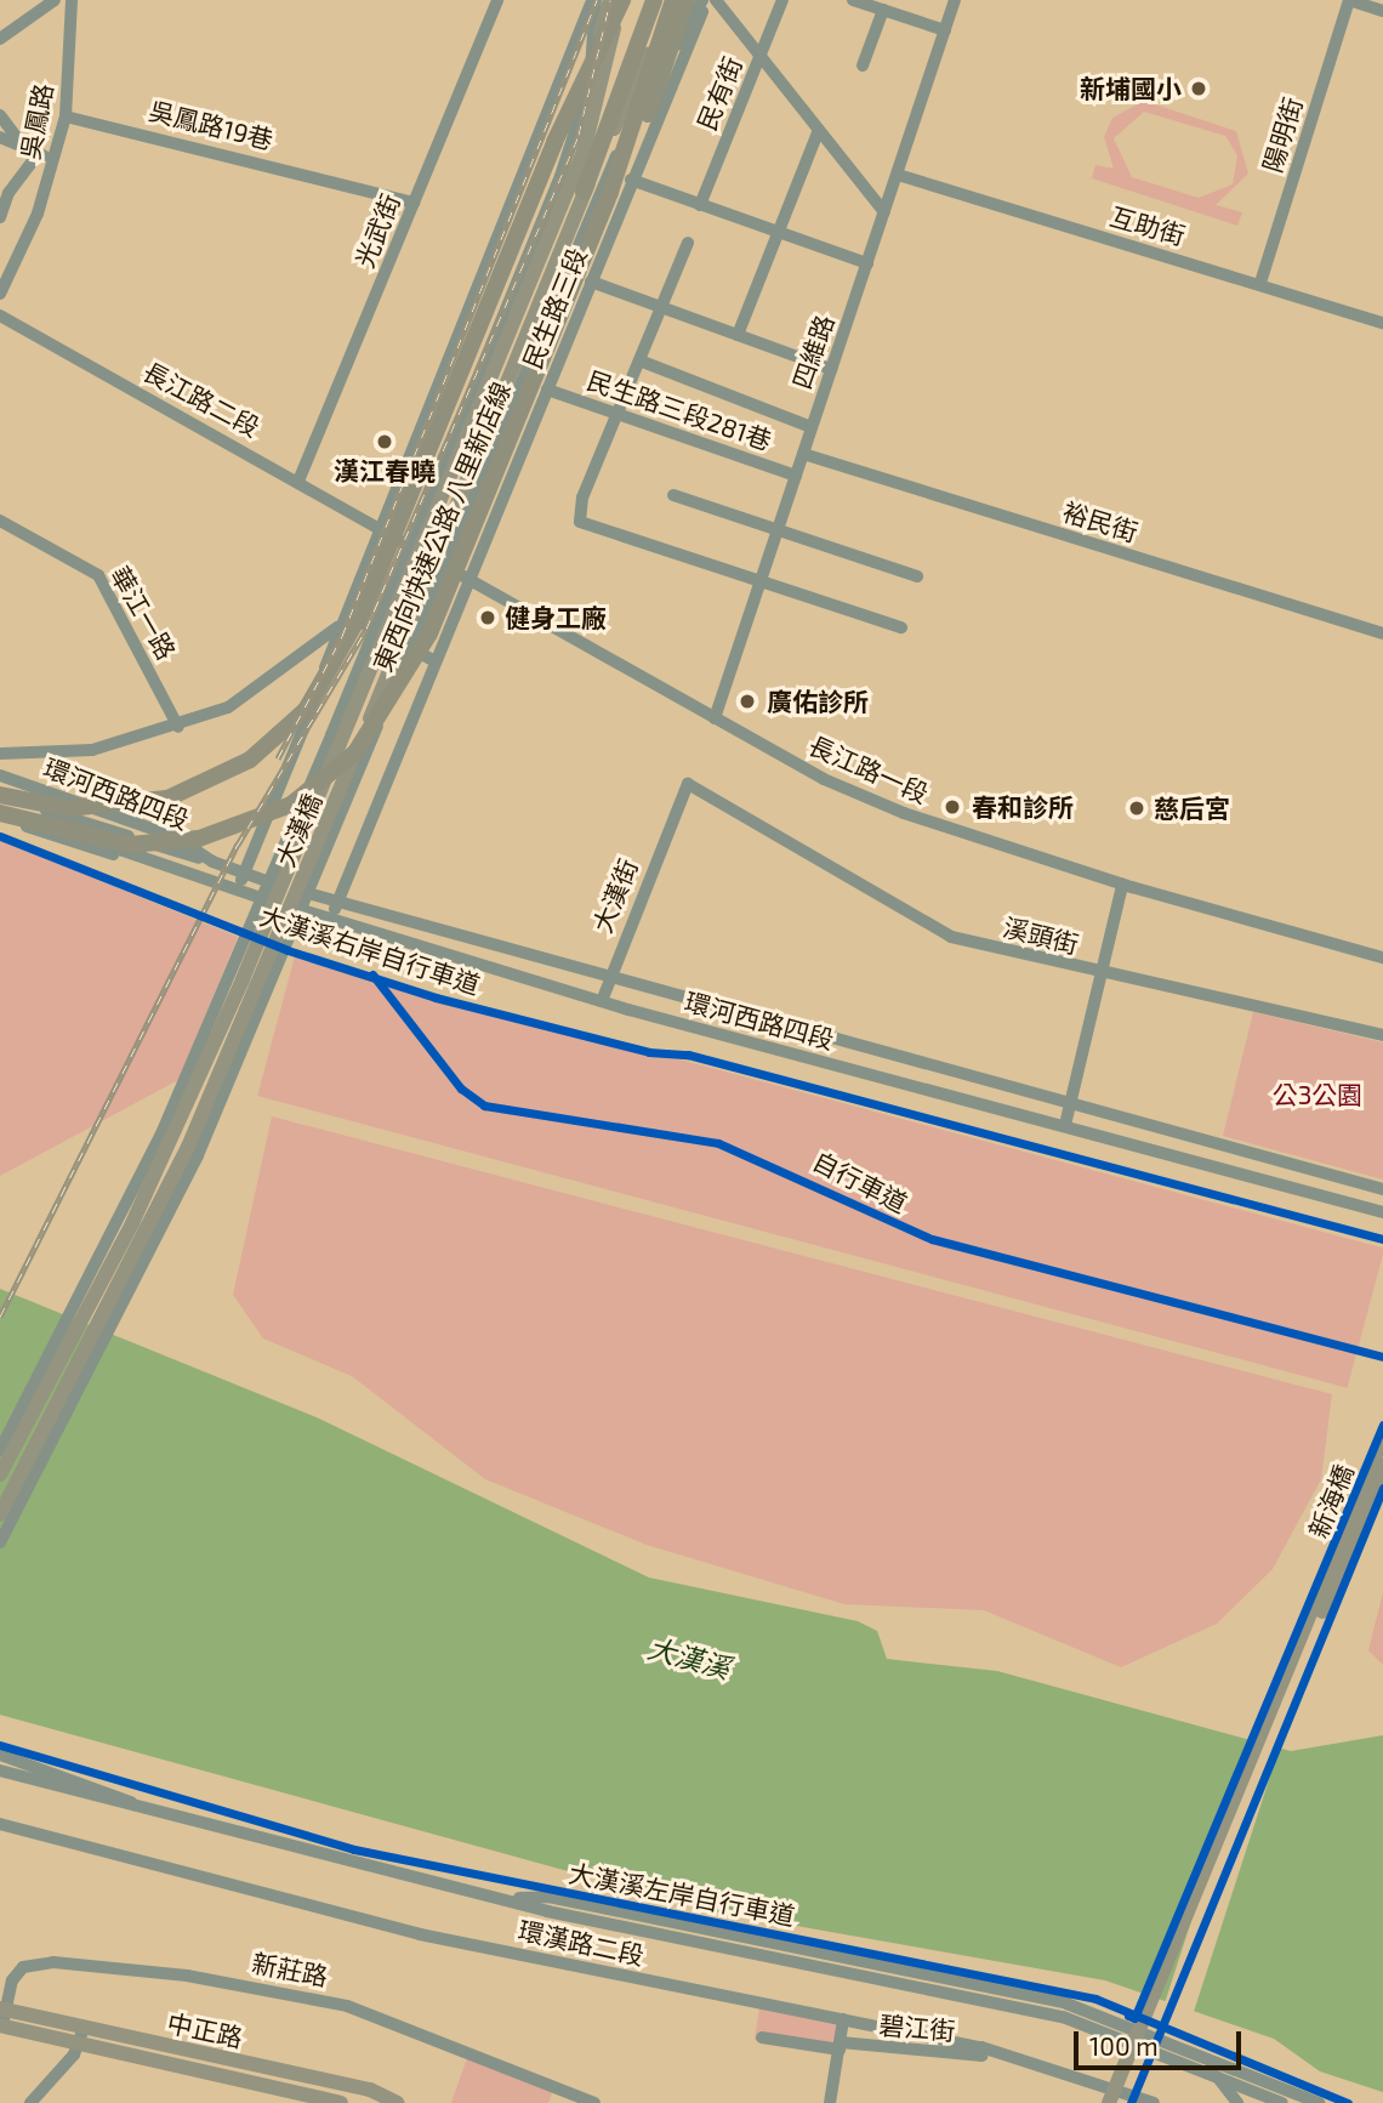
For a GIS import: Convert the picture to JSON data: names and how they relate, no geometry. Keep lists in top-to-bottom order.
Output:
{
  "streets": {
    "highway": ["東西向快速公路 八里新店線"],
    "main road": [
      "民生路三段",
      "大漢橋",
      "新海橋",
      "中正路"
    ],
    "street": [
      "民有街",
      "吳鳳路",
      "吳鳳路19巷",
      "陽明街",
      "互助街",
      "光武街",
      "四維路",
      "長江路二段",
      "民生路三段281巷",
      "裕民街",
      "華江一路",
      "長江路一段",
      "環河西路四段",
      "大漢街",
      "溪頭街",
      "環漢路二段",
      "新莊路",
      "碧江街"
    ],
    "cycle path": ["大漢溪右岸自行車道", "大漢溪左岸自行車道"]
  },
  "crossings": [
    ["吳鳳路", "吳鳳路19巷"],
    ["吳鳳路19巷", "光武街"],
    ["陽明街", "互助街"],
    ["互助街", "四維路"],
    ["光武街", "長江路二段"],
    ["民生路三段", "民生路三段281巷"],
    ["民生路三段", "東西向快速公路 八里新店線"],
    ["民生路三段", "長江路一段"],
    ["民生路三段", "環河西路四段"],
    ["民生路三段", "大漢橋"],
    ["四維路", "民生路三段281巷"],
    ["四維路", "裕民街"],
    ["四維路", "長江路一段"],
    ["長江路二段", "長江路一段"],
    ["東西向快速公路 八里新店線", "環河西路四段"],
    ["環河西路四段", "大漢街"],
    ["大漢街", "溪頭街"],
    ["環漢路二段", "碧江街"],
    ["新莊路", "中正路"]
  ],
  "water": ["大漢溪"],
  "parks": ["公3公園"],
  "places": [
    "新埔國小",
    "漢江春曉",
    "健身工廠",
    "廣佑診所",
    "春和診所",
    "慈后宮"
  ],
  "scale_bar": "100 m"
}
